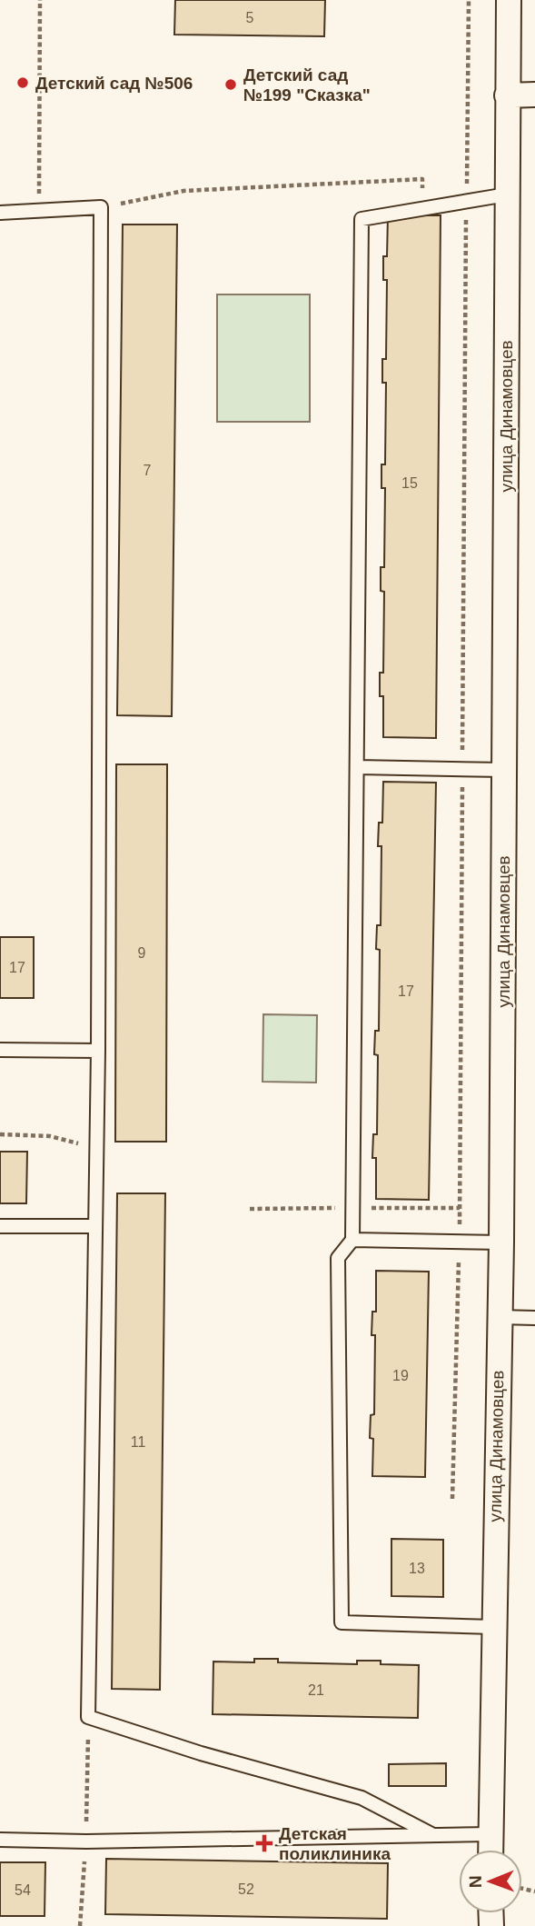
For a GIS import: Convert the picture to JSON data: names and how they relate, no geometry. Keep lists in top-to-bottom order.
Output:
{
  "streets": {
    "street": ["улица Динамовцев"]
  },
  "places": {
    "other": ["Детский сад №506", "Детский сад №199 \"Сказка\""],
    "health": ["Детская поликлиника"]
  },
  "house_numbers": [
    "5",
    "7",
    "15",
    "9",
    "17",
    "17",
    "19",
    "11",
    "13",
    "21",
    "52",
    "54"
  ],
  "north": "left"
}
